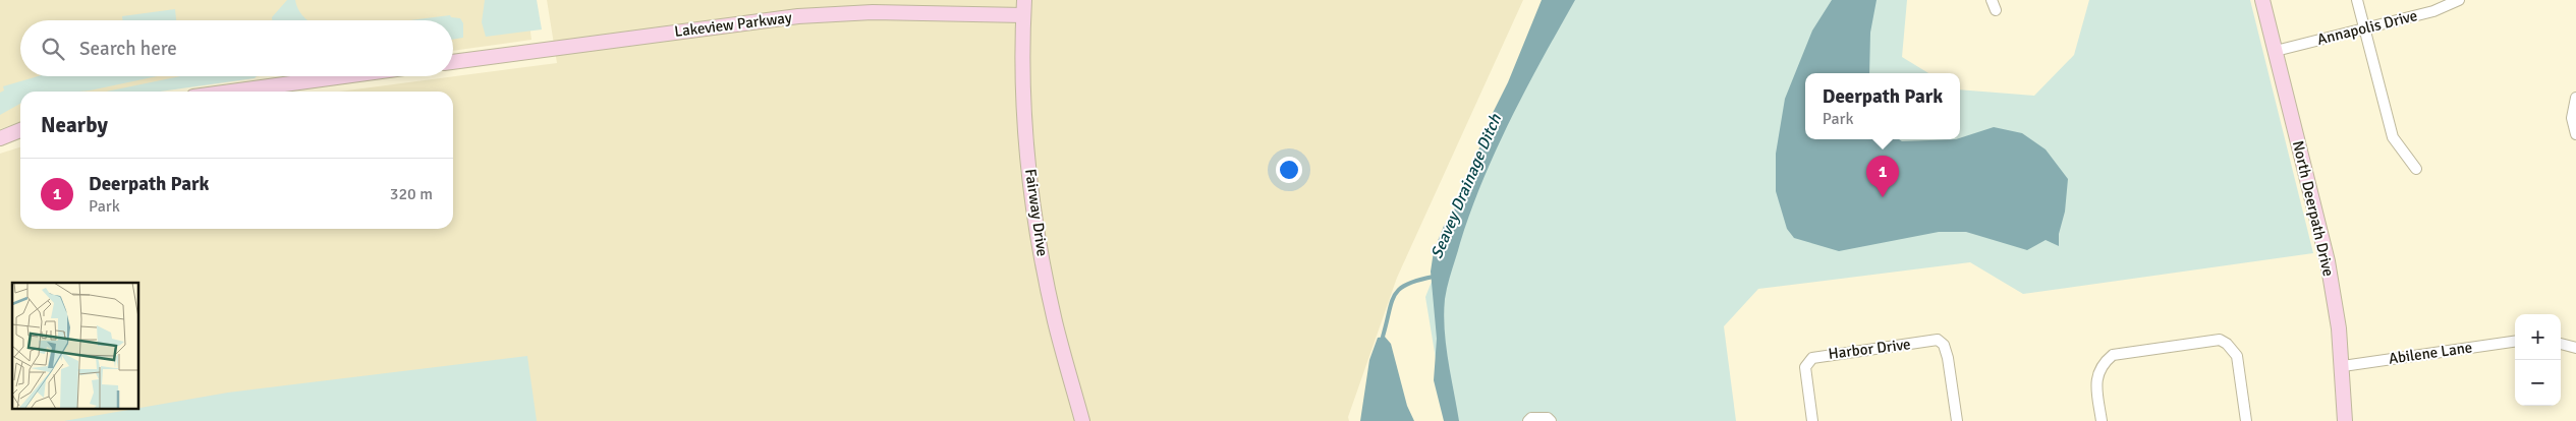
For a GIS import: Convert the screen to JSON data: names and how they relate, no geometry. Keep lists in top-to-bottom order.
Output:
{
  "streets": {
    "street": [
      "Lakeview Parkway",
      "Annapolis Drive",
      "North Deerpath Drive",
      "Fairway Drive",
      "Harbor Drive",
      "Abilene Lane"
    ]
  },
  "crossings": [
    ["Lakeview Parkway", "Fairway Drive"],
    ["Annapolis Drive", "North Deerpath Drive"],
    ["North Deerpath Drive", "Abilene Lane"]
  ],
  "water": ["Seavey Drainage Ditch"],
  "page": {
    "search": "Search here",
    "popup": ["Deerpath Park", "Park"],
    "heading": "Nearby",
    "pins": "1",
    "list": [
      {
        "mark": "1",
        "name": "Deerpath Park",
        "note": "Park",
        "value": "320 m"
      }
    ],
    "map_buttons": ["+", "−"]
  }
}
